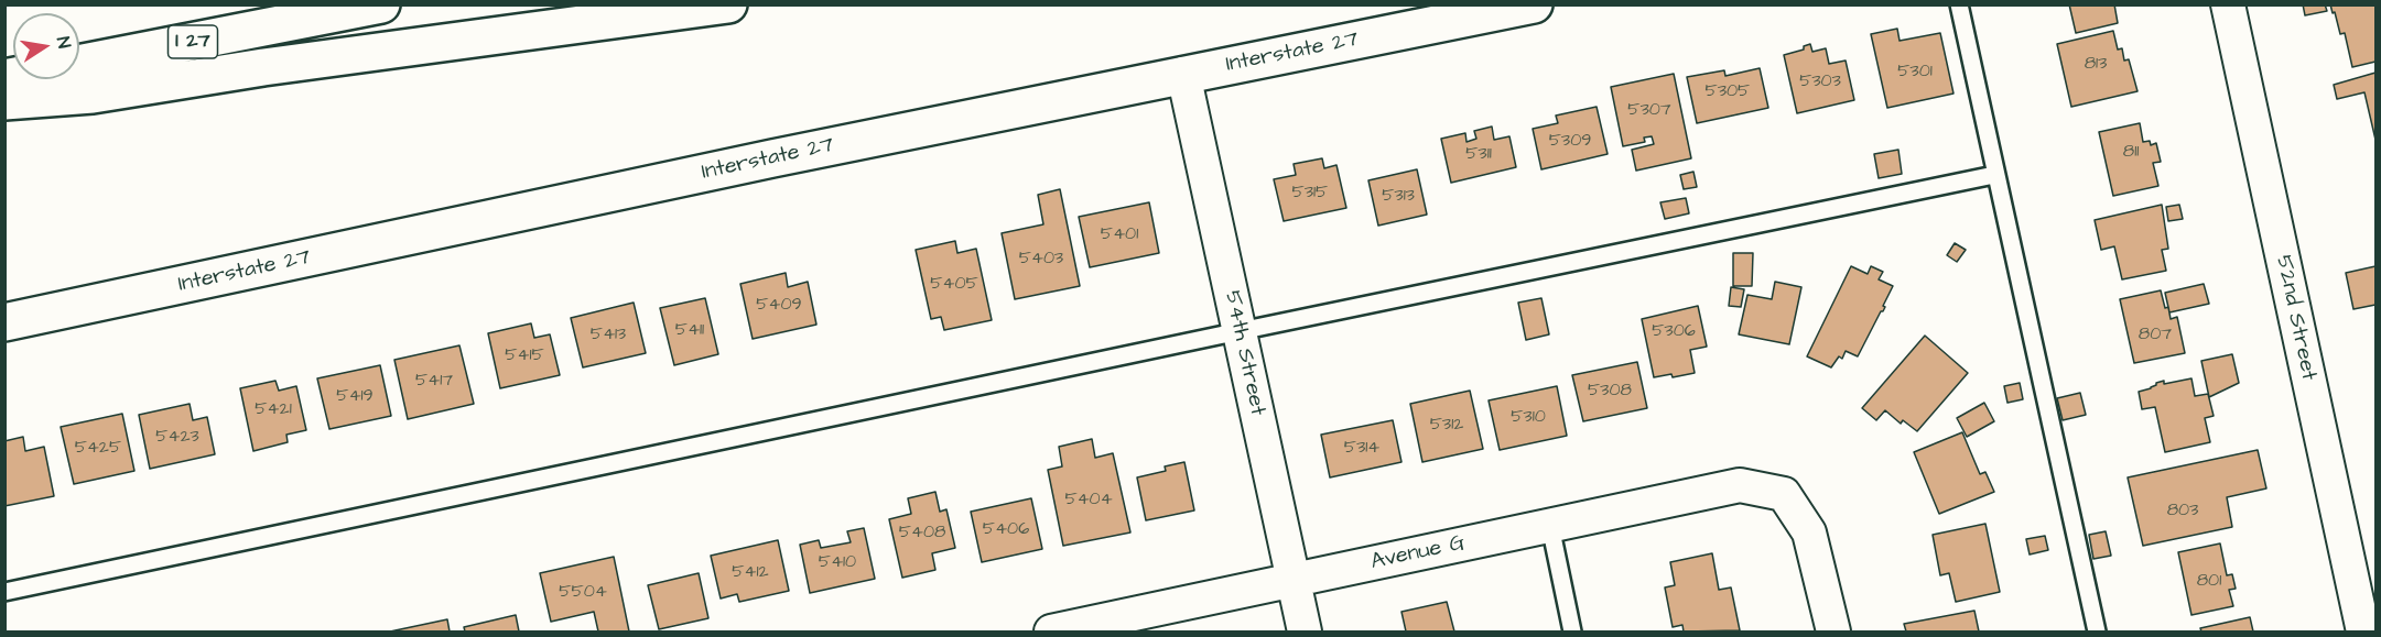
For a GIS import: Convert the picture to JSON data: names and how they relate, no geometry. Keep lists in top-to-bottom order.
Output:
{
  "streets": {
    "main road": ["I 27", "Interstate 27"],
    "street": ["52nd Street", "54th Street", "Avenue G"]
  },
  "crossings": [
    ["Interstate 27", "54th Street"],
    ["54th Street", "Avenue G"]
  ],
  "house_numbers": [
    "813",
    "5301",
    "5303",
    "5305",
    "5307",
    "5309",
    "811",
    "5311",
    "5315",
    "5313",
    "5401",
    "5403",
    "5405",
    "5409",
    "5411",
    "5306",
    "5413",
    "807",
    "5415",
    "5417",
    "5308",
    "5419",
    "5421",
    "5310",
    "5312",
    "5423",
    "5425",
    "5314",
    "5404",
    "803",
    "5406",
    "5408",
    "5410",
    "5412",
    "801",
    "5504"
  ],
  "north": "right"
}
